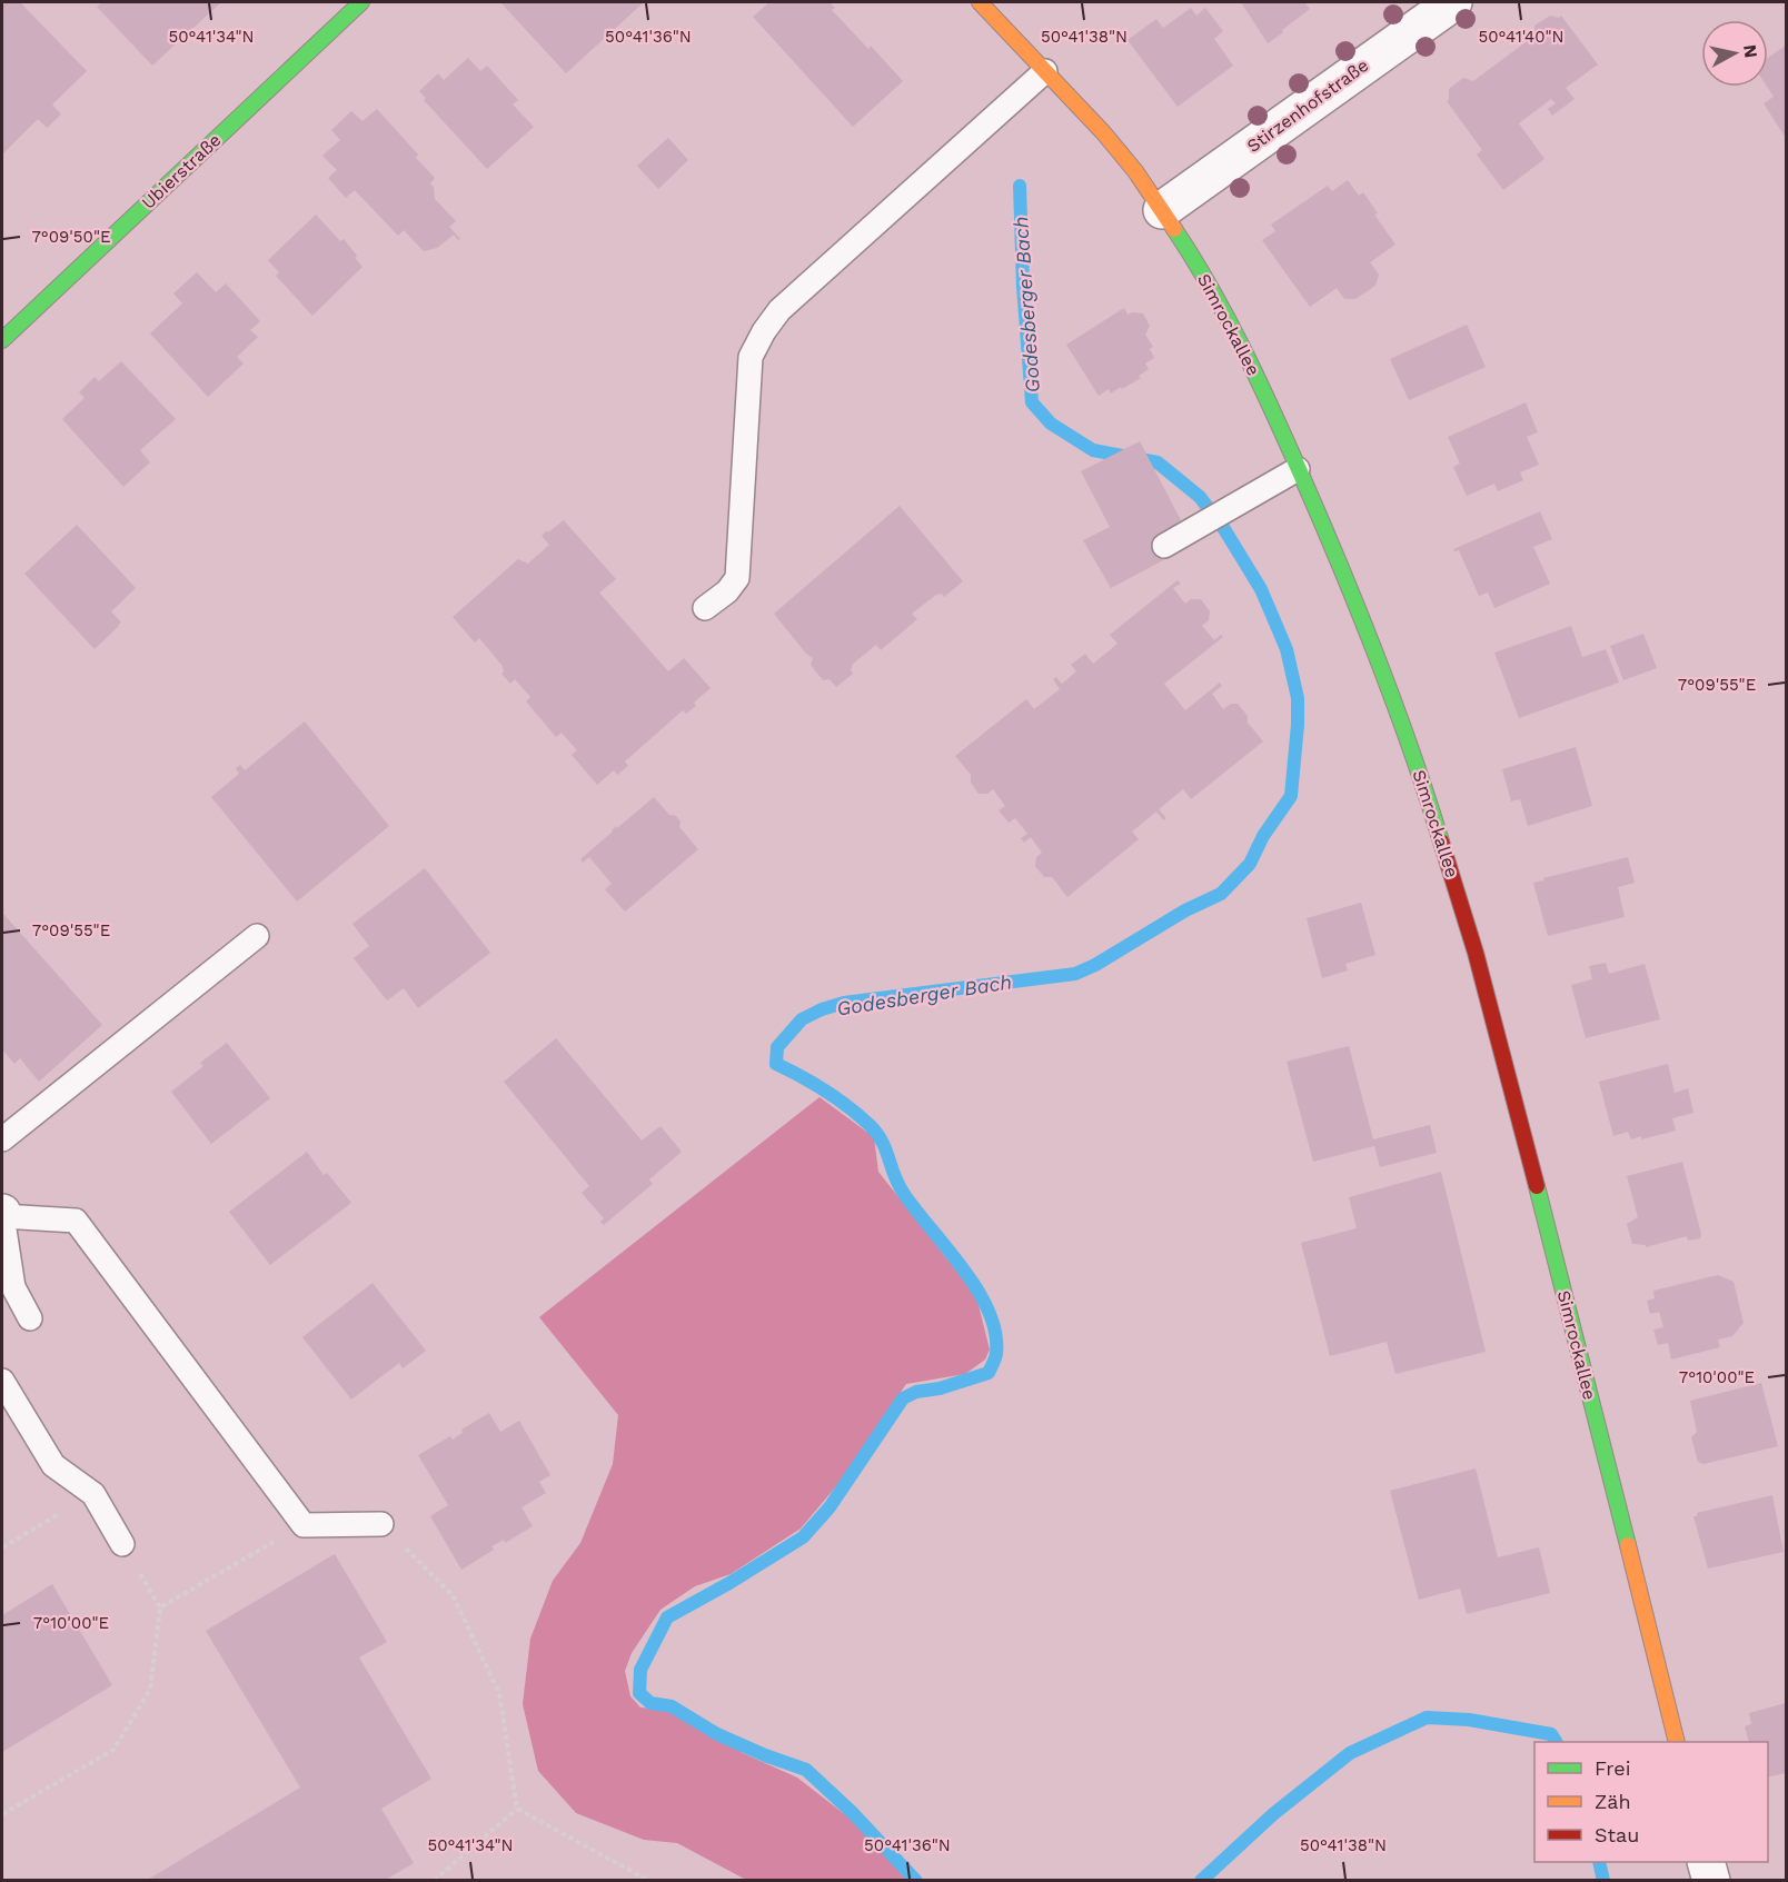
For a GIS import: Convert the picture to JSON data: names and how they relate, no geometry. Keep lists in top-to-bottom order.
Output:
{
  "streets": {
    "street": ["Stirzenhofstraße", "Ubierstraße", "Simrockallee"]
  },
  "crossings": [
    ["Stirzenhofstraße", "Simrockallee"]
  ],
  "water": ["Godesberger Bach"],
  "legend": ["Frei", "Zäh", "Stau"],
  "north": "right",
  "coordinates": [
    "50°41'34\"N",
    "50°41'36\"N",
    "50°41'38\"N",
    "50°41'40\"N",
    "7°09'50\"E",
    "7°09'55\"E",
    "7°10'00\"E"
  ]
}
